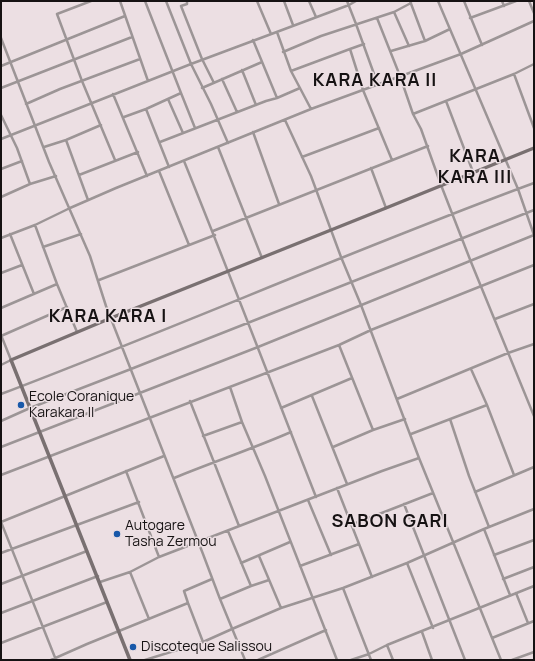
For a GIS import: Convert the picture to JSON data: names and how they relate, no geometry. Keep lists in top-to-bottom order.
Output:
{
  "districts": [
    "KARA KARA II",
    "KARA KARA III",
    "KARA KARA I",
    "SABON GARI"
  ],
  "places": ["Ecole Coranique Karakara II", "Autogare Tasha Zermou", "Discoteque Salissou"]
}
